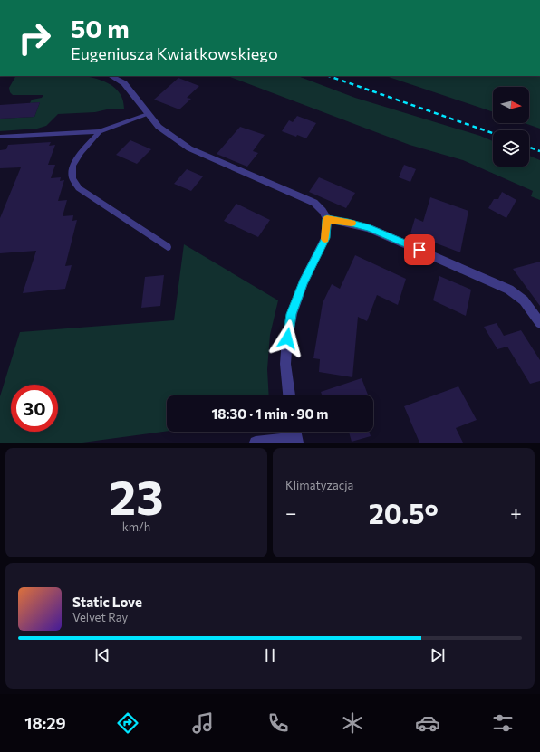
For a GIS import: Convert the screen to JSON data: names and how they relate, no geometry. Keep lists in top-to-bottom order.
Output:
{
  "north": "right",
  "page": {
    "turn": ["50 m", "Eugeniusza Kwiatkowskiego"],
    "limit": "30",
    "trip": "18:30 · 1 min · 90 m",
    "tile": [
      ["23", "km/h"],
      "Klimatyzacja"
    ],
    "heat": ["−", "20.5°", "+"],
    "song": ["Static Love", "Velvet Ray"],
    "tabs": "18:29"
  }
}
